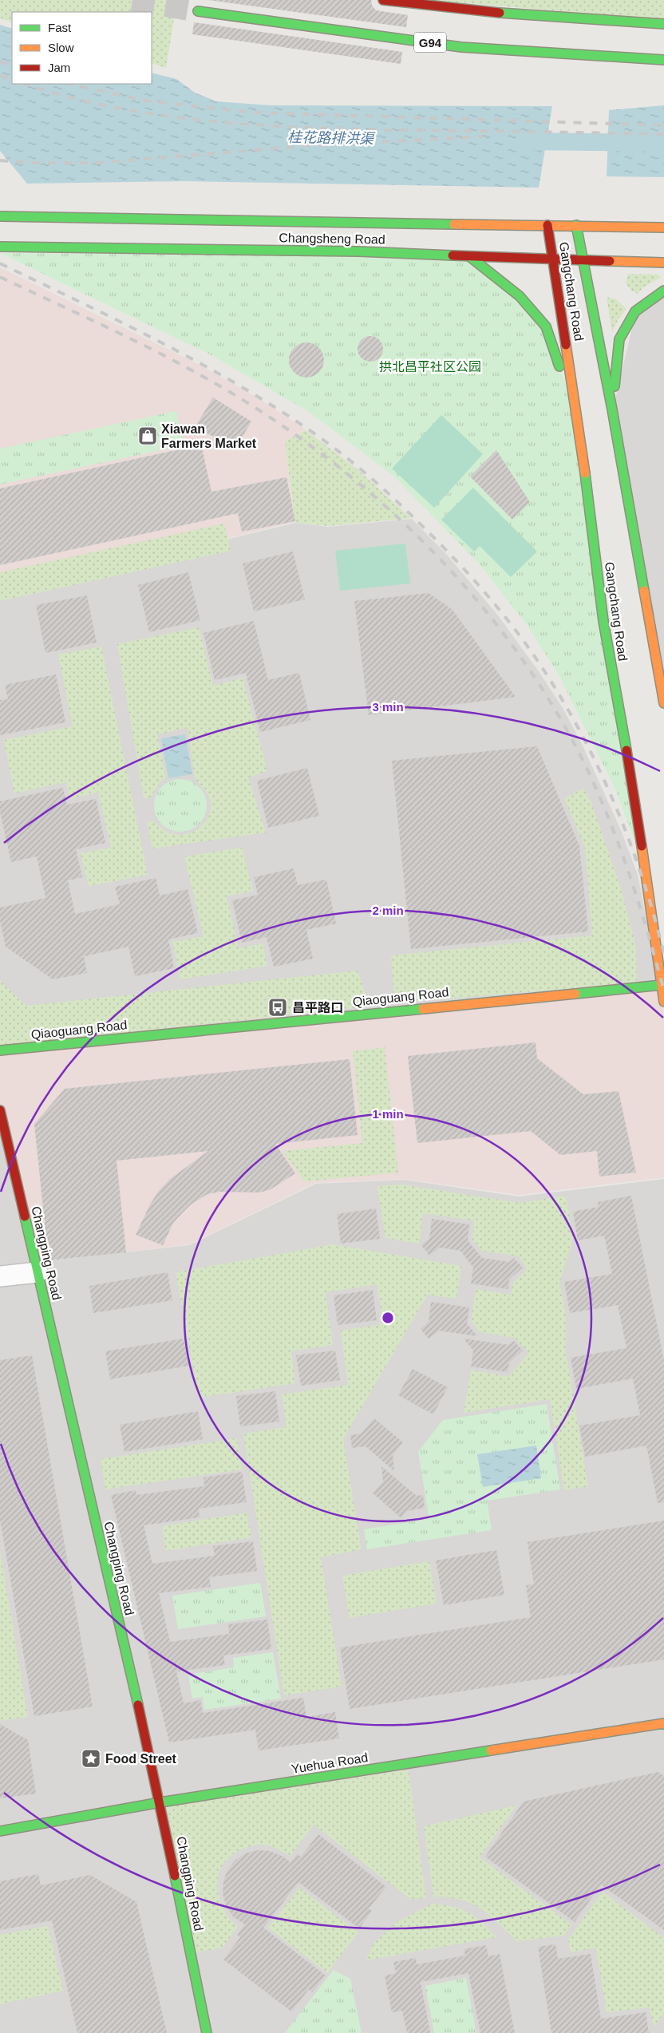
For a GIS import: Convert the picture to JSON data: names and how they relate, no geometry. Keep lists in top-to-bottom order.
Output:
{
  "streets": {
    "main road": [
      "G94",
      "Changsheng Road",
      "Gangchang Road",
      "Qiaoguang Road",
      "Changping Road",
      "Yuehua Road"
    ]
  },
  "crossings": [
    ["Changsheng Road", "Gangchang Road"],
    ["Gangchang Road", "Qiaoguang Road"],
    ["Changping Road", "Yuehua Road"]
  ],
  "water": ["桂花路排洪渠"],
  "parks": ["拱北昌平社区公园"],
  "places": {
    "shop": ["Xiawan Farmers Market"],
    "bus stop": ["昌平路口"],
    "place": ["Food Street"]
  },
  "legend": ["Fast", "Slow", "Jam"],
  "rings": ["3 min", "2 min", "1 min"]
}
